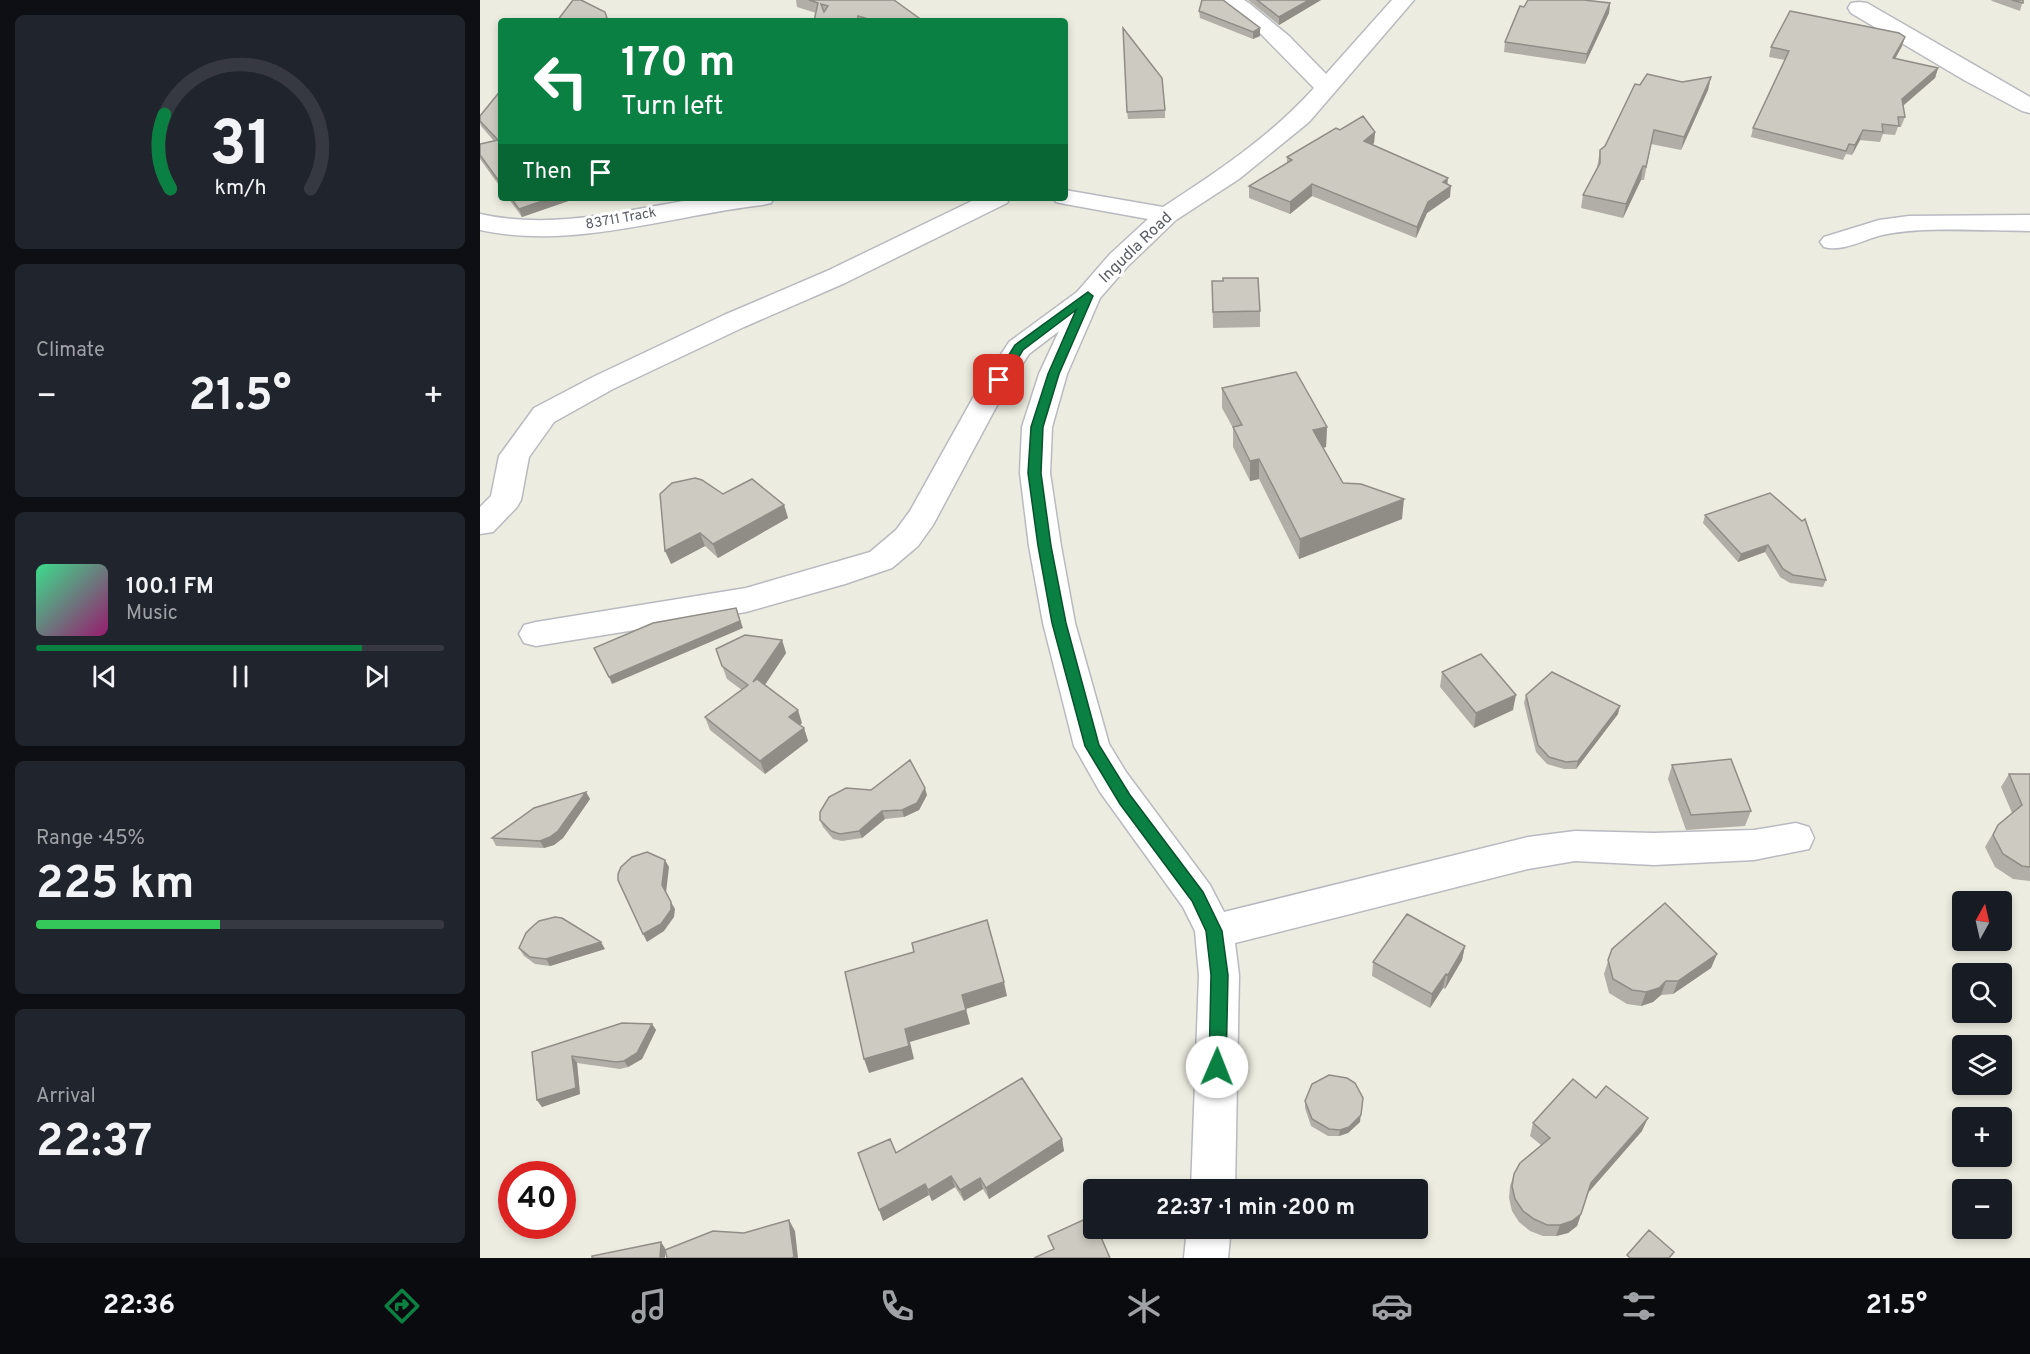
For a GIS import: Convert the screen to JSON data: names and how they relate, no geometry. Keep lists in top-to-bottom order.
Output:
{
  "streets": {
    "street": ["83711 Track", "Ingudla Road"]
  },
  "north": "top",
  "page": {
    "turn": ["170 m", "Turn left"],
    "then": "Then",
    "tile": [
      "Climate",
      ["Range · 45%", "225 km"],
      ["Arrival", "22:37"]
    ],
    "heat": ["−", "21.5°", "+"],
    "song": ["100.1 FM", "Music"],
    "map_buttons": ["+", "−"],
    "limit": "40",
    "trip": "22:37 · 1 min · 200 m",
    "tabs": ["22:36", "21.5°"],
    "gauge": ["31", "km/h"]
  }
}
